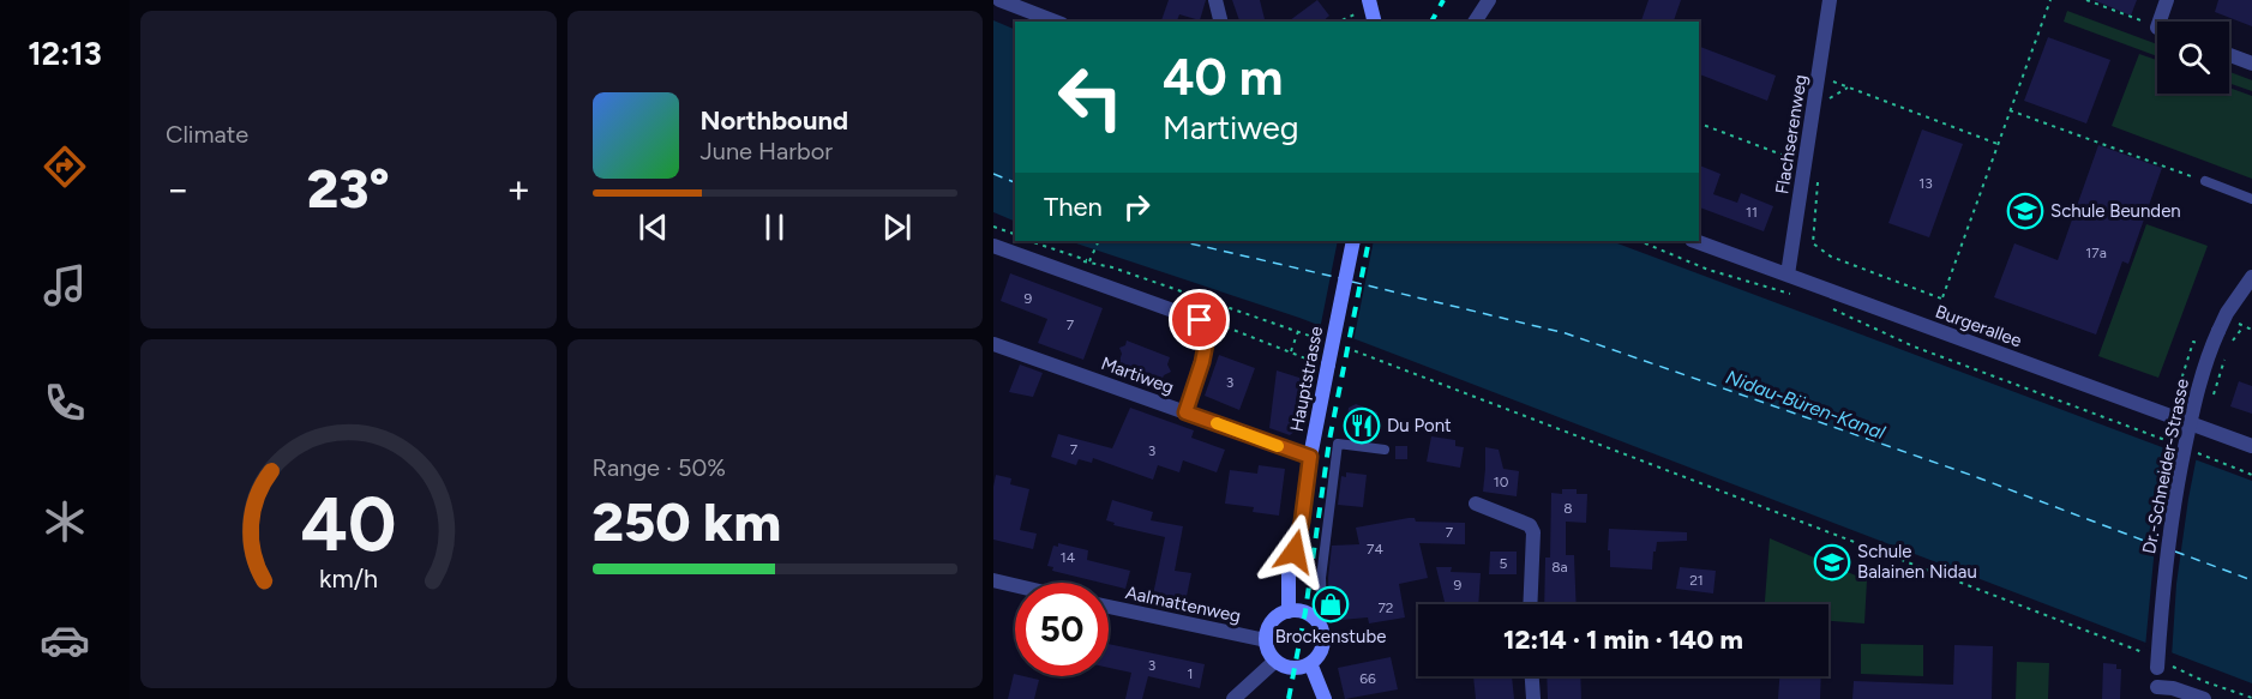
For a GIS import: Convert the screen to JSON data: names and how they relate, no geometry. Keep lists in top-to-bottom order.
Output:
{
  "streets": {
    "main road": ["Hauptstrasse"],
    "street": [
      "Flachserenweg",
      "Burgerallee",
      "Martiweg",
      "Dr.-Schneider-Strasse",
      "Aalmattenweg"
    ]
  },
  "crossings": [
    ["Flachserenweg", "Burgerallee"],
    ["Martiweg", "Hauptstrasse"],
    ["Hauptstrasse", "Aalmattenweg"]
  ],
  "water": ["Nidau-Büren-Kanal"],
  "places": {
    "school or university": ["Schule Beunden", "Schule Balainen Nidau"],
    "restaurant": ["Du Pont"],
    "shop": ["Brockenstube"]
  },
  "house_numbers": [
    "13",
    "11",
    "17a",
    "9",
    "7",
    "3",
    "7",
    "3",
    "10",
    "8",
    "7",
    "74",
    "14",
    "5",
    "8a",
    "21",
    "9",
    "72",
    "3",
    "1",
    "66"
  ],
  "page": {
    "tabs": "12:13",
    "tile": [
      "Climate",
      ["Range · 50%", "250 km"]
    ],
    "turn": ["40 m", "Martiweg"],
    "song": ["Northbound", "June Harbor"],
    "heat": ["−", "23°", "+"],
    "then": "Then",
    "limit": "50",
    "trip": "12:14 · 1 min · 140 m",
    "gauge": ["40", "km/h"]
  }
}
